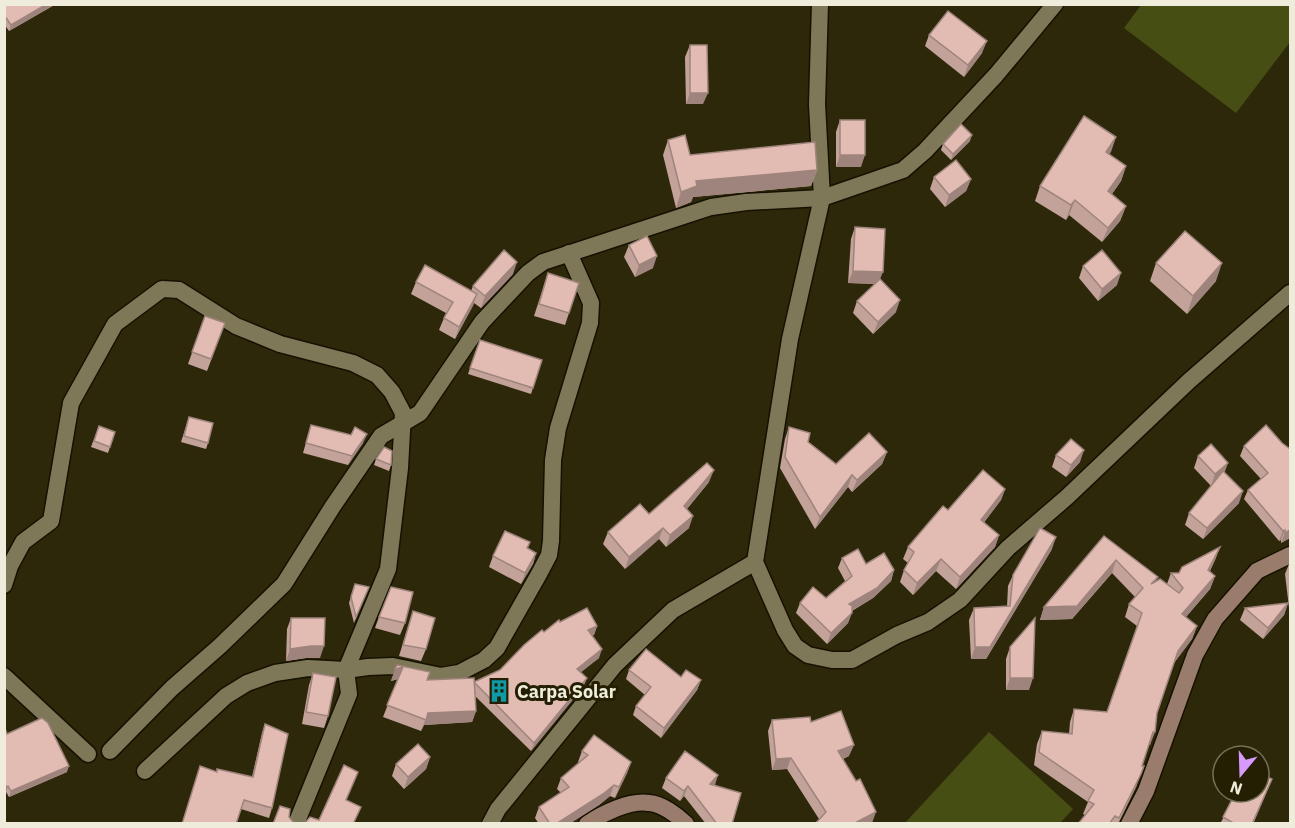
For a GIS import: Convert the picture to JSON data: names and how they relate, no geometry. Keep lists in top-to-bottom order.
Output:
{
  "places": {
    "building": ["Carpa Solar"]
  },
  "north": "bottom"
}
